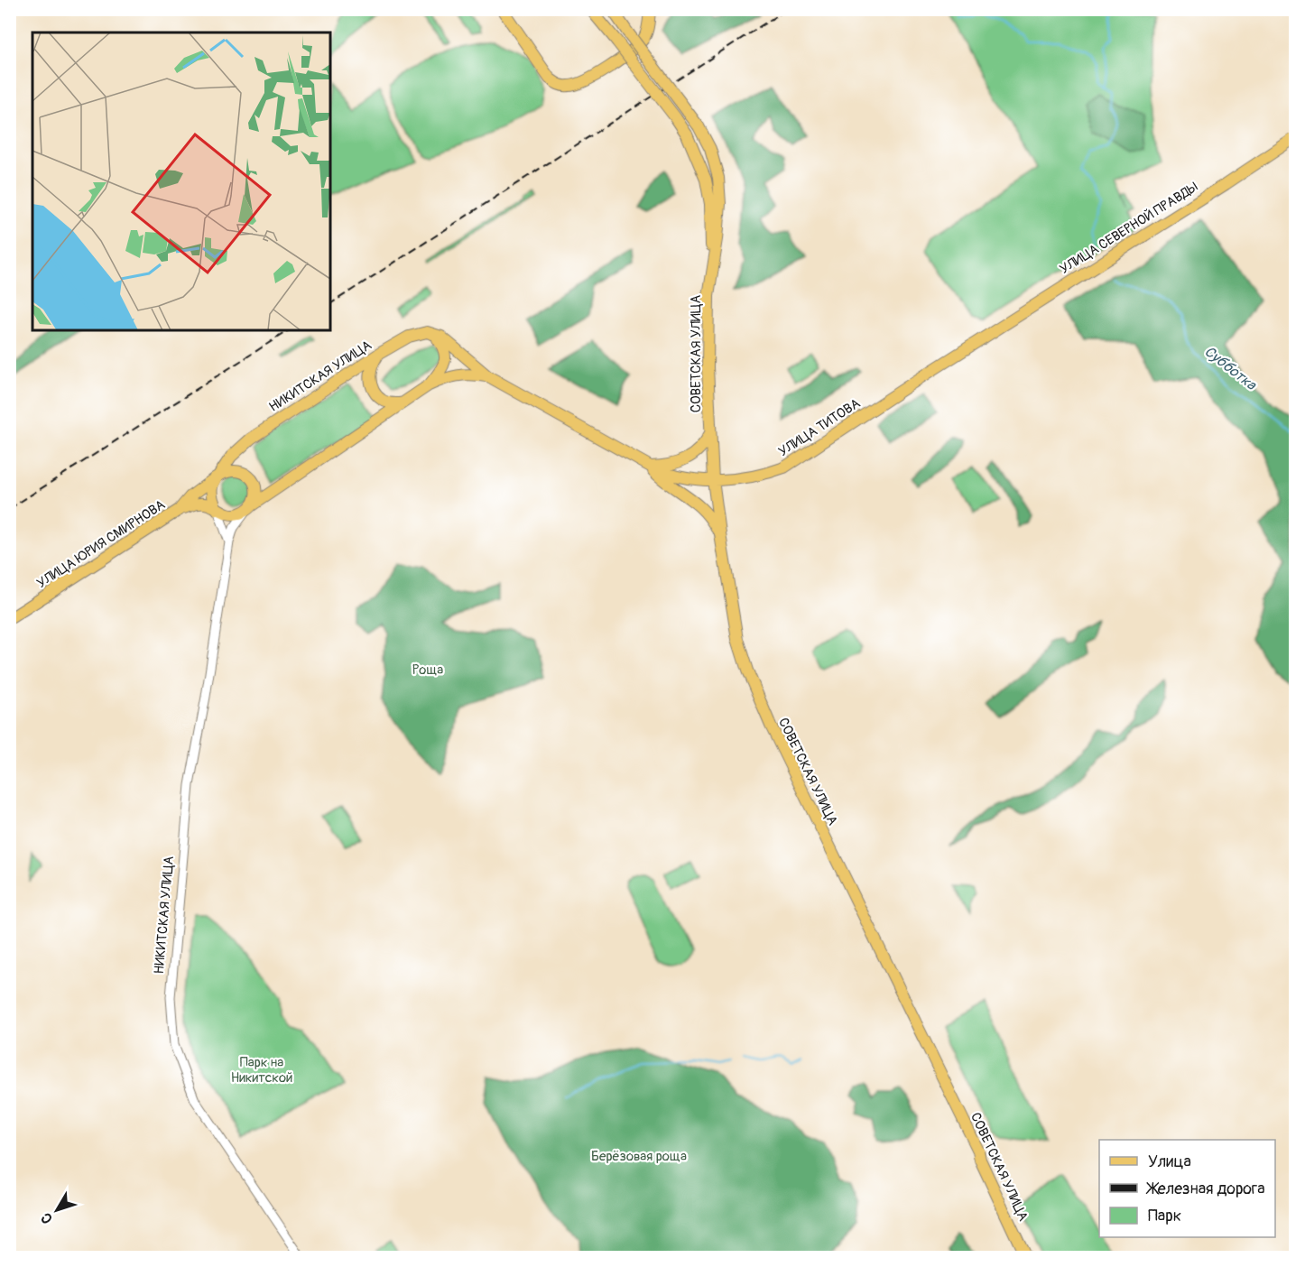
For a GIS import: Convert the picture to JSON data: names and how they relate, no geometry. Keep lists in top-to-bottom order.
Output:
{
  "streets": {
    "main road": [
      "УЛИЦА СЕВЕРНОЙ ПРАВДЫ",
      "СОВЕТСКАЯ УЛИЦА",
      "НИКИТСКАЯ УЛИЦА",
      "УЛИЦА ТИТОВА",
      "УЛИЦА ЮРИЯ СМИРНОВА"
    ]
  },
  "crossings": [
    ["УЛИЦА СЕВЕРНОЙ ПРАВДЫ", "УЛИЦА ТИТОВА"],
    ["СОВЕТСКАЯ УЛИЦА", "УЛИЦА ТИТОВА"],
    ["НИКИТСКАЯ УЛИЦА", "УЛИЦА ЮРИЯ СМИРНОВА"]
  ],
  "water": ["Субботка"],
  "parks": ["Роща", "Парк на Никитской", "Берёзовая роща"],
  "legend": ["Улица", "Железная дорога", "Парк"],
  "north": "bottom left"
}
